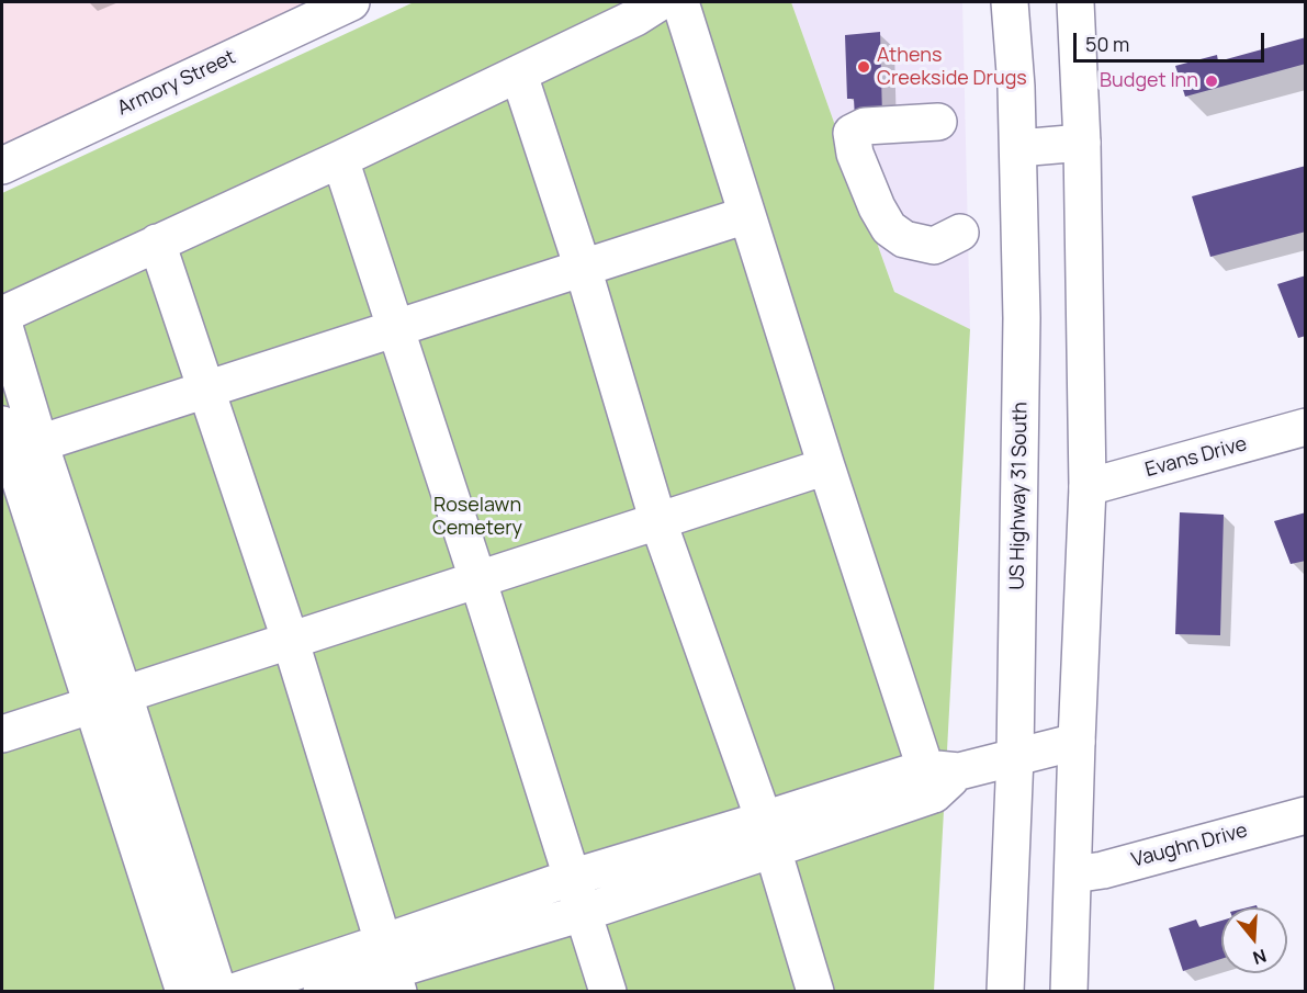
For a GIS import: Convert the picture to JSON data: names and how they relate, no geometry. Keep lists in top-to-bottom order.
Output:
{
  "streets": {
    "main road": [
      "Armory Street",
      "Evans Drive",
      "US Highway 31 South",
      "Vaughn Drive"
    ]
  },
  "parks": ["Roselawn Cemetery"],
  "places": ["Athens Creekside Drugs", "Budget Inn"],
  "scale_bar": "50 m",
  "north": "bottom"
}
